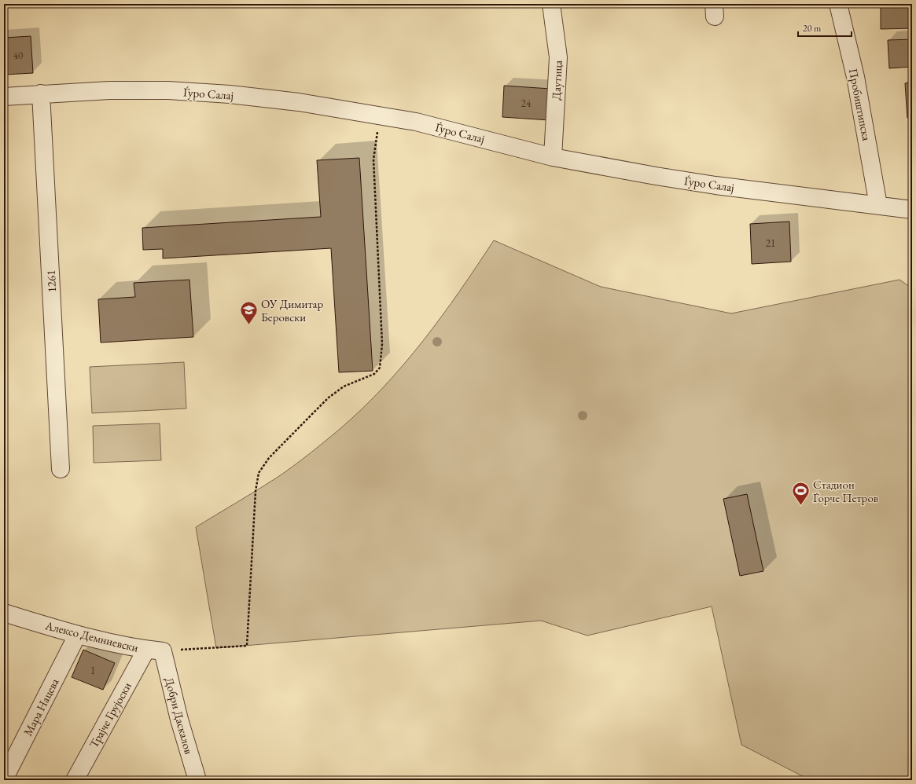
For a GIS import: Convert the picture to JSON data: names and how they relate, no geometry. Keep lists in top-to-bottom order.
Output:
{
  "streets": {
    "street": [
      "Даутица",
      "Ѓуро Салај",
      "Пробиштипска",
      "1261",
      "Алексо Демниевски",
      "Мара Нацева",
      "Трајче Грујоски",
      "Добри Даскалов"
    ]
  },
  "crossings": [
    ["Даутица", "Ѓуро Салај"],
    ["Ѓуро Салај", "Пробиштипска"],
    ["Ѓуро Салај", "1261"],
    ["Алексо Демниевски", "Мара Нацева"],
    ["Алексо Демниевски", "Трајче Грујоски"],
    ["Алексо Демниевски", "Добри Даскалов"]
  ],
  "places": {
    "school or university": ["ОУ Димитар Беровски"],
    "sports": ["Стадион Ѓорче Петров"]
  },
  "house_numbers": [
    "40",
    "24",
    "21",
    "1"
  ],
  "scale_bar": "20 m"
}
